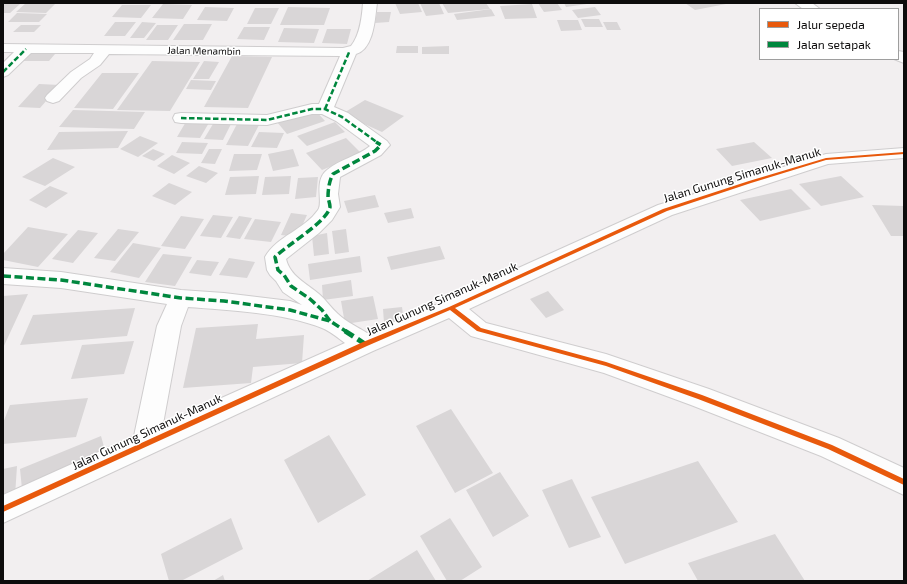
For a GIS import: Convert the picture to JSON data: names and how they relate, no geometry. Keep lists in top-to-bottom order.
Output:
{
  "streets": {
    "street": ["Jalan Menambin", "Jalan Gunung Simanuk-Manuk"]
  },
  "legend": ["Jalur sepeda", "Jalan setapak"]
}
